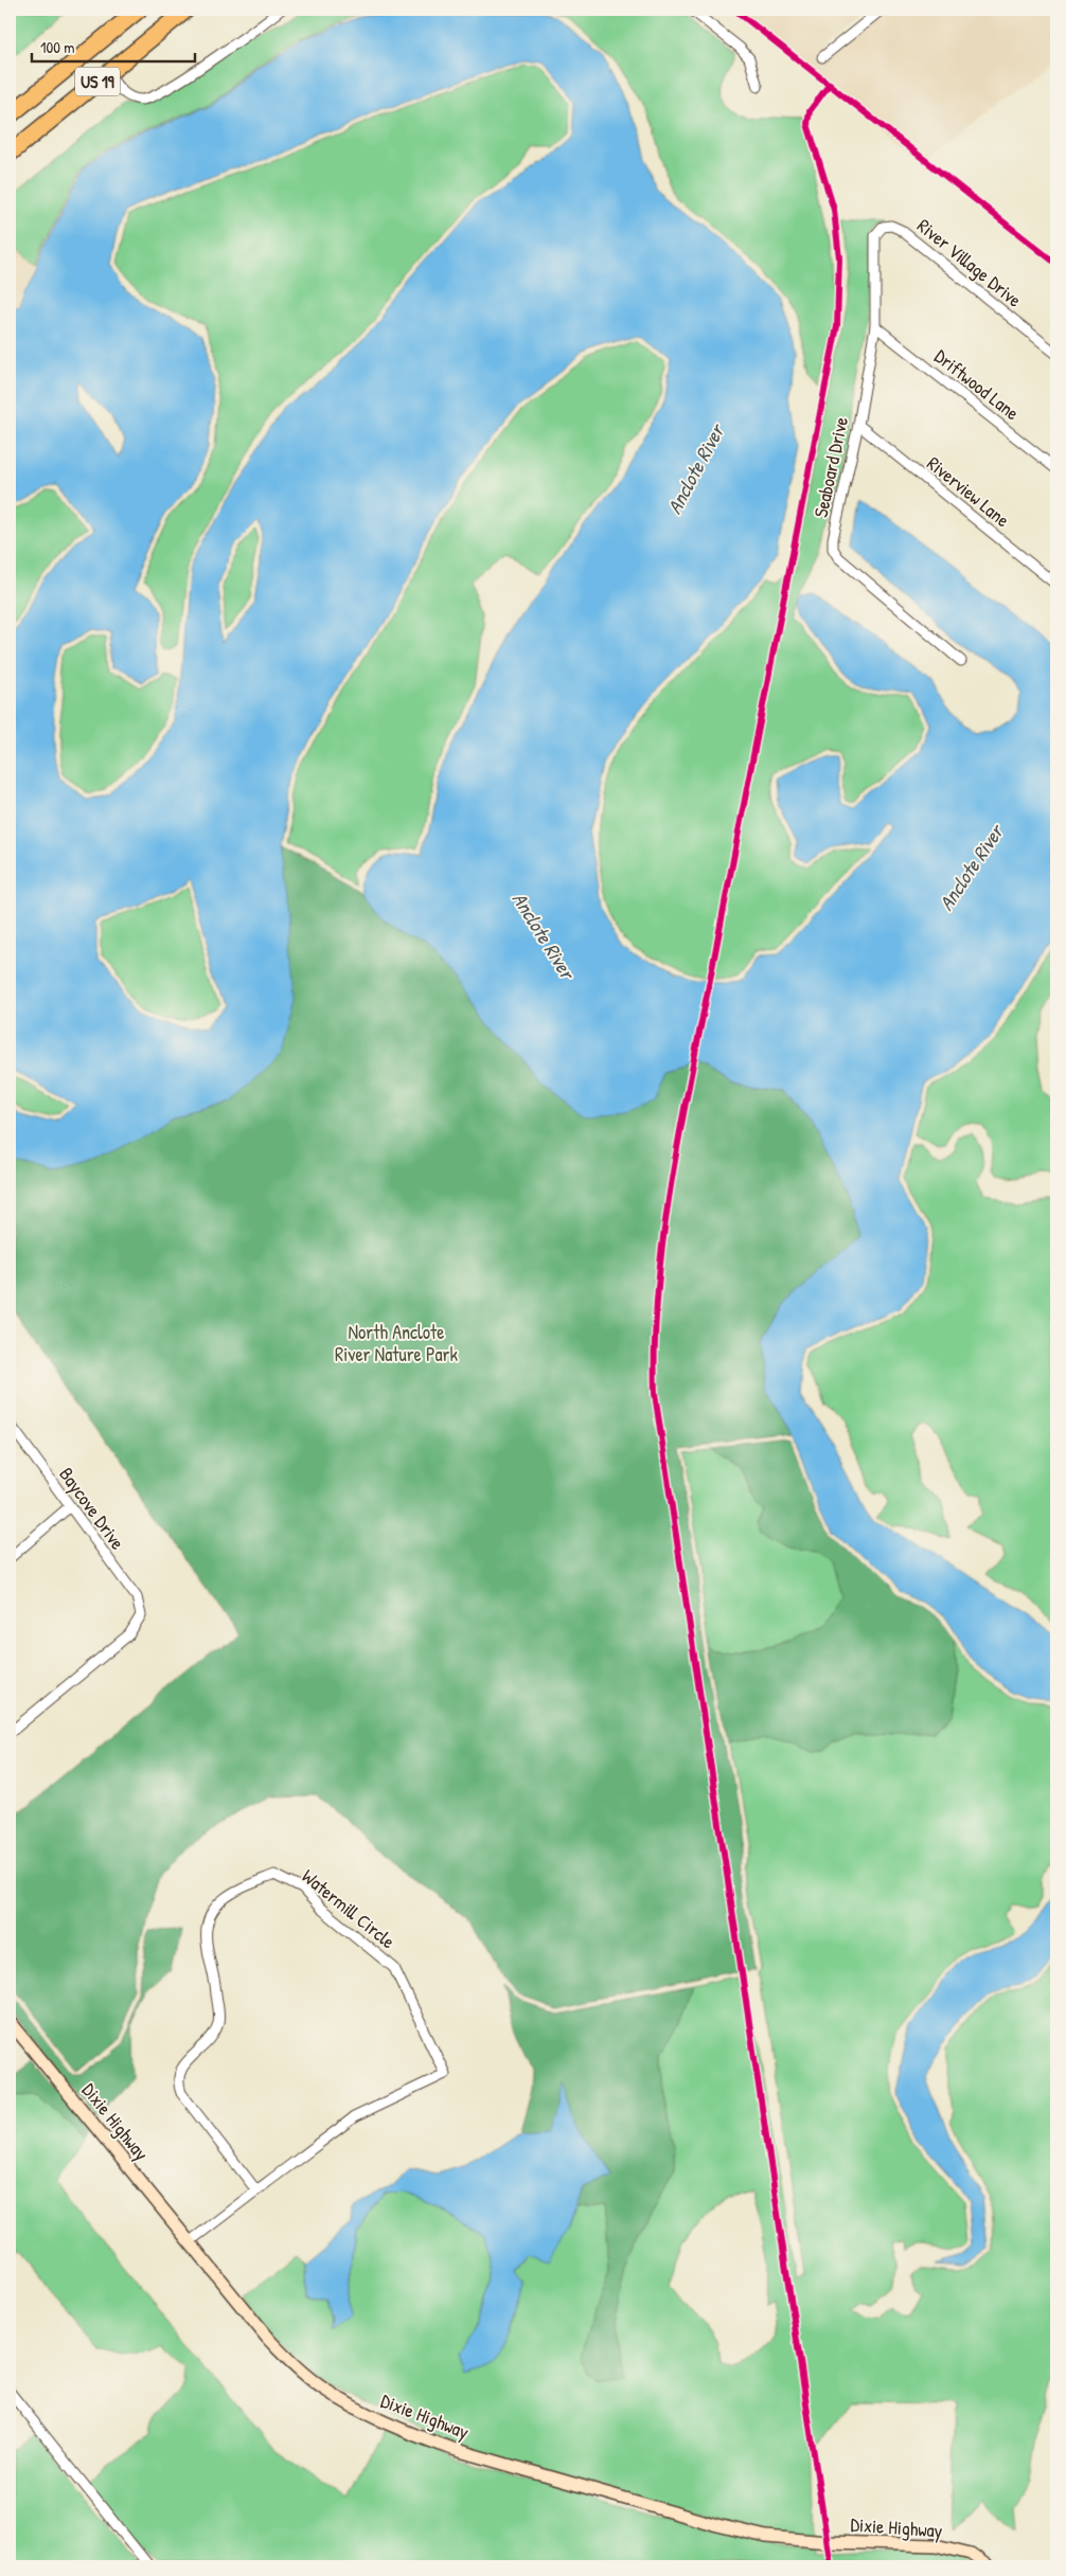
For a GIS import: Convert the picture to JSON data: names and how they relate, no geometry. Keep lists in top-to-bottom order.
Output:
{
  "streets": {
    "highway": ["US 19"],
    "street": [
      "River Village Drive",
      "Driftwood Lane",
      "Seaboard Drive",
      "Riverview Lane",
      "Baycove Drive",
      "Watermill Circle",
      "Dixie Highway"
    ]
  },
  "crossings": [
    ["River Village Drive", "Seaboard Drive"],
    ["Driftwood Lane", "Seaboard Drive"],
    ["Seaboard Drive", "Riverview Lane"],
    ["Watermill Circle", "Dixie Highway"]
  ],
  "water": ["Anclote River"],
  "parks": ["North Anclote River Nature Park"],
  "scale_bar": "100 m"
}
